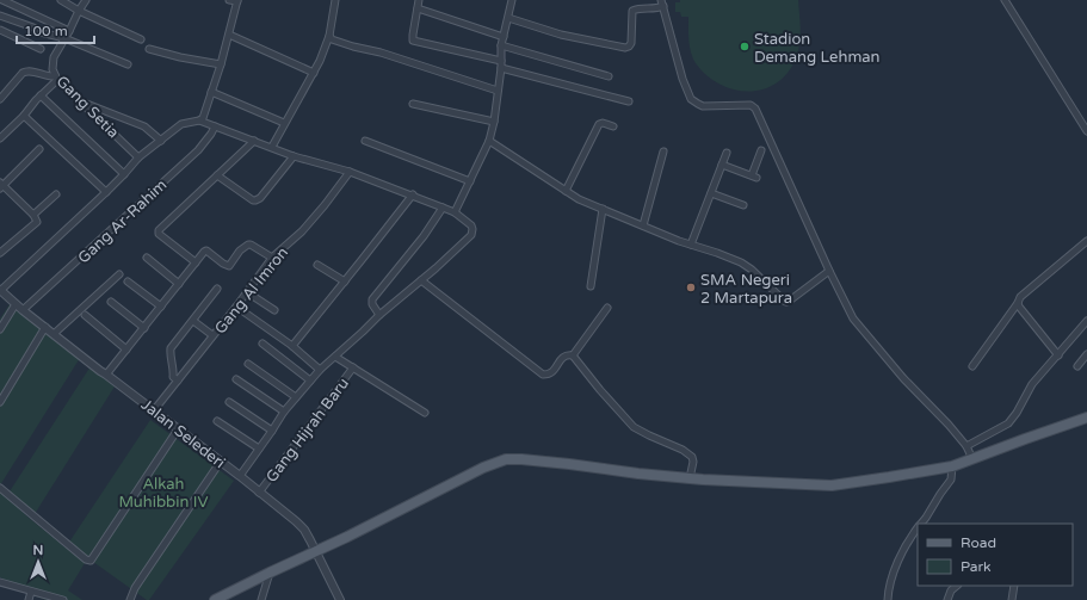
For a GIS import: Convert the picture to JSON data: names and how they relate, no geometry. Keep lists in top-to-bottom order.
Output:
{
  "streets": {
    "street": [
      "Gang Setia",
      "Gang Ar-Rahim",
      "Gang Al Imron",
      "Gang Hijrah Baru",
      "Jalan Selederi"
    ]
  },
  "crossings": [
    ["Gang Ar-Rahim", "Jalan Selederi"],
    ["Gang Al Imron", "Jalan Selederi"],
    ["Gang Hijrah Baru", "Jalan Selederi"]
  ],
  "parks": ["Alkah Muhibbin IV"],
  "places": ["Stadion Demang Lehman", "SMA Negeri 2 Martapura"],
  "legend": ["Road", "Park"],
  "scale_bar": "100 m",
  "north": "top"
}
